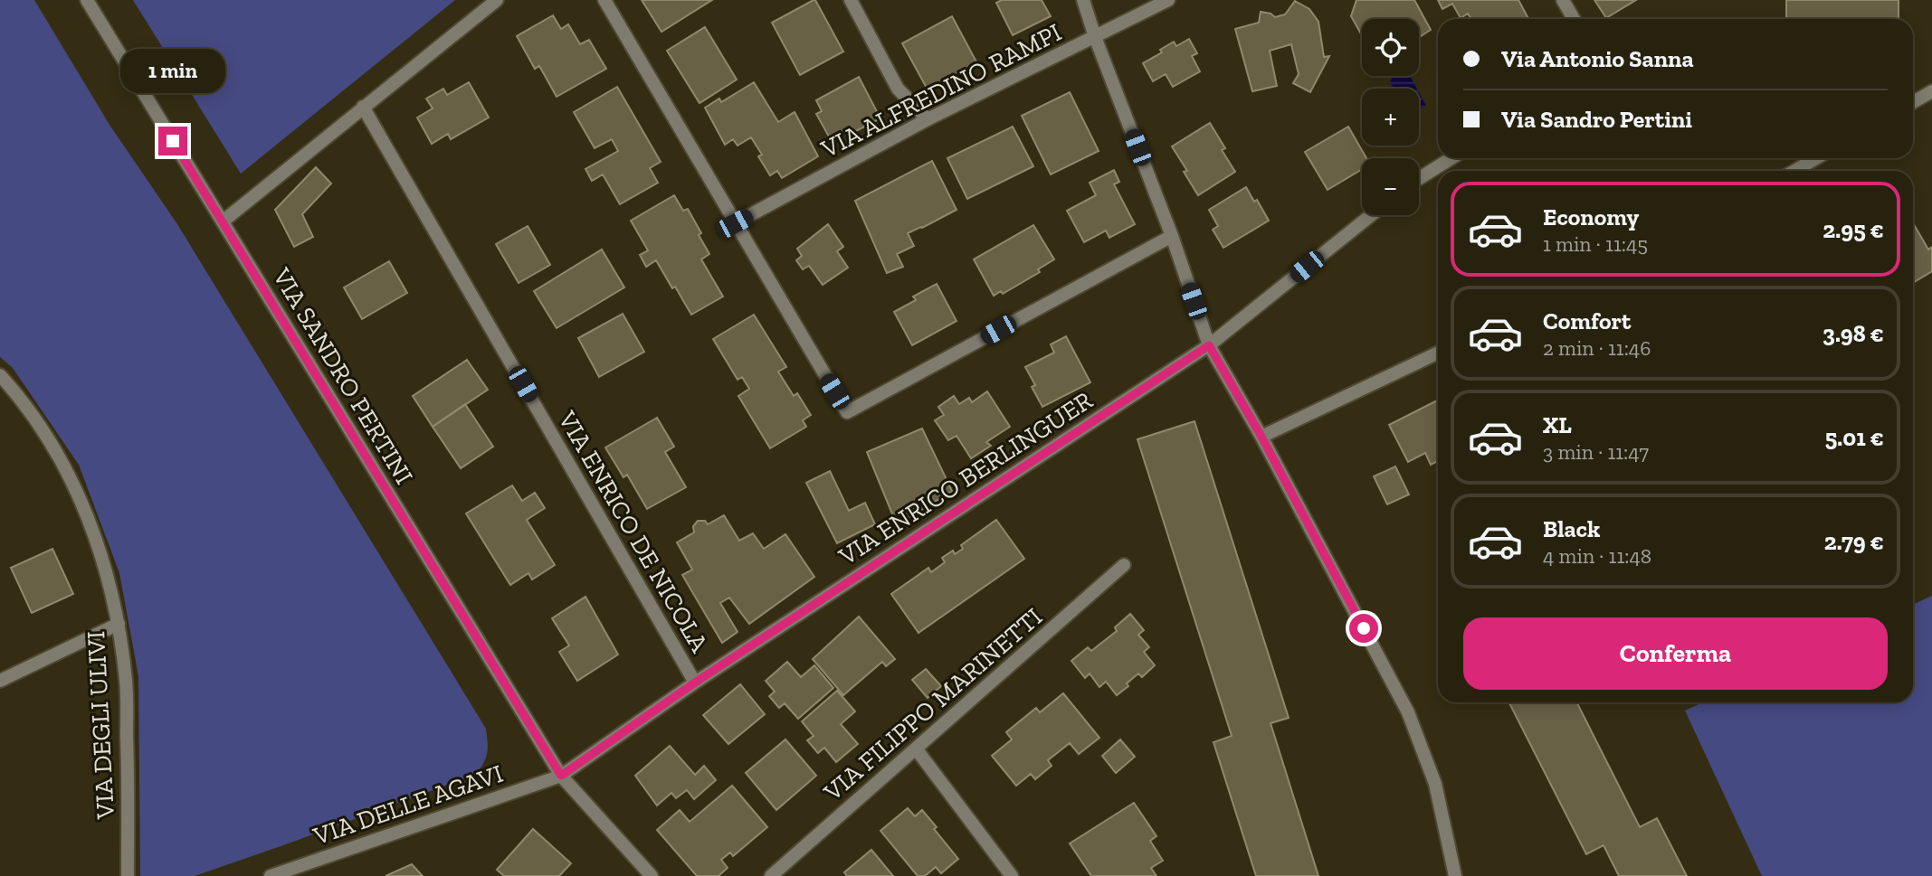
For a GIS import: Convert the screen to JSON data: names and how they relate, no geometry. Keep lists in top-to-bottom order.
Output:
{
  "streets": {
    "street": [
      "VIA ALFREDINO RAMPI",
      "VIA SANDRO PERTINI",
      "VIA ENRICO BERLINGUER",
      "VIA ENRICO DE NICOLA",
      "VIA FILIPPO MARINETTI",
      "VIA DEGLI ULIVI",
      "VIA DELLE AGAVI"
    ]
  },
  "crossings": [
    ["VIA SANDRO PERTINI", "VIA ENRICO BERLINGUER"],
    ["VIA SANDRO PERTINI", "VIA DELLE AGAVI"],
    ["VIA ENRICO BERLINGUER", "VIA ENRICO DE NICOLA"],
    ["VIA ENRICO BERLINGUER", "VIA DELLE AGAVI"]
  ],
  "page": {
    "map_buttons": ["+", "−"],
    "banner": ["Via Antonio Sanna", "Via Sandro Pertini"],
    "bubble": "1 min",
    "list": [
      {
        "name": "Economy",
        "note": "1 min · 11:45",
        "value": "2.95 €"
      },
      {
        "name": "Comfort",
        "note": "2 min · 11:46",
        "value": "3.98 €"
      },
      {
        "name": "XL",
        "note": "3 min · 11:47",
        "value": "5.01 €"
      },
      {
        "name": "Black",
        "note": "4 min · 11:48",
        "value": "2.79 €"
      }
    ],
    "buttons": "Conferma"
  }
}
